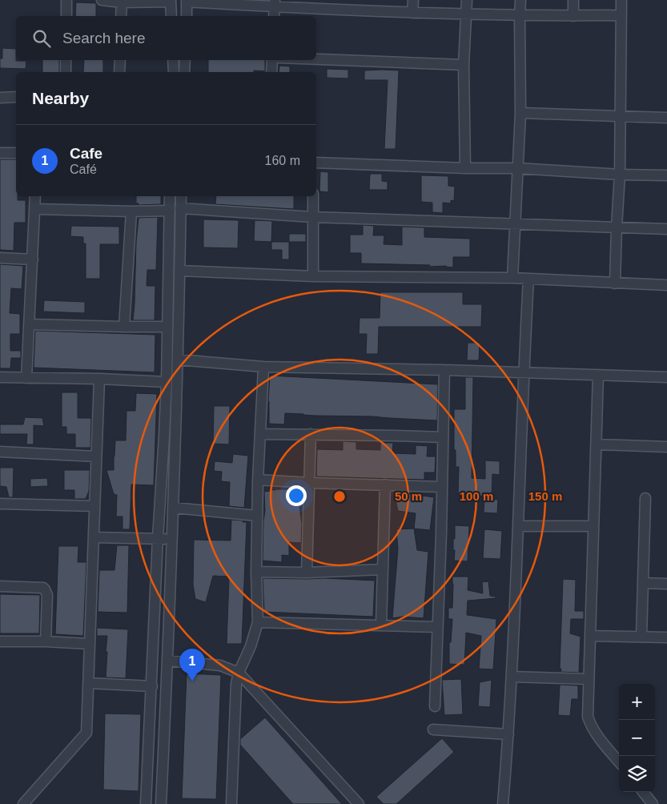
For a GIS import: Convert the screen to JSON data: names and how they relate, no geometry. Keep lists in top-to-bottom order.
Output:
{
  "page": {
    "search": "Search here",
    "heading": "Nearby",
    "list": [
      {
        "mark": "1",
        "name": "Cafe",
        "note": "Café",
        "value": "160 m"
      }
    ],
    "pins": "1",
    "map_buttons": ["+", "−"]
  },
  "rings": ["50 m", "100 m", "150 m"]
}
